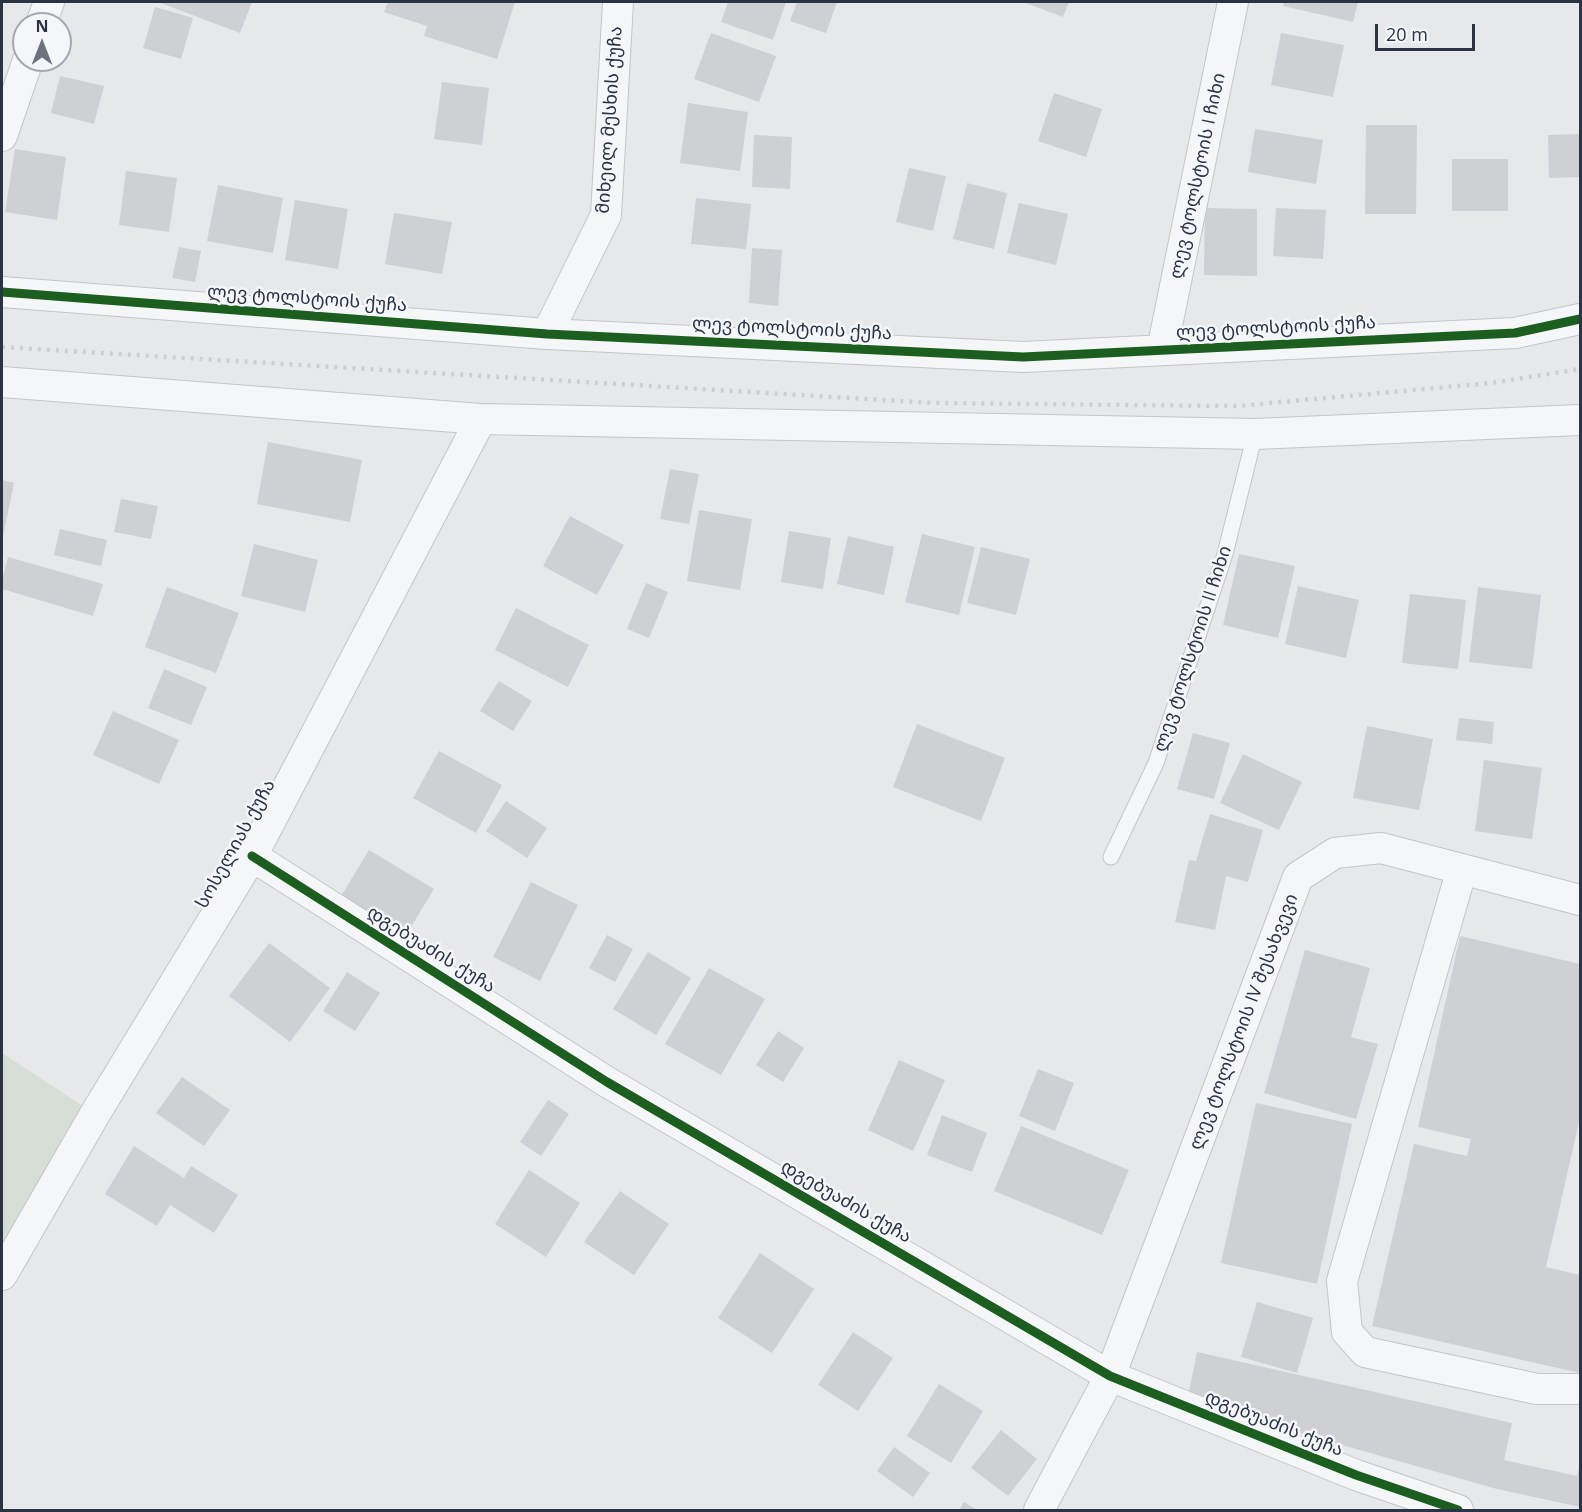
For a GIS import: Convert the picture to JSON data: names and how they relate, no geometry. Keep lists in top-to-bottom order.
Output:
{
  "streets": {
    "street": [
      "მიხეილ მესხის ქუჩა",
      "ლევ ტოლსტოის I ჩიხი",
      "ლევ ტოლსტოის ქუჩა",
      "სოსელიას ქუჩა",
      "დგებუაძის ქუჩა",
      "ლევ ტოლსტოის IV შესახვევი"
    ],
    "lane": ["ლევ ტოლსტოის II ჩიხი"]
  },
  "crossings": [
    ["მიხეილ მესხის ქუჩა", "ლევ ტოლსტოის ქუჩა"],
    ["ლევ ტოლსტოის I ჩიხი", "ლევ ტოლსტოის ქუჩა"],
    ["სოსელიას ქუჩა", "დგებუაძის ქუჩა"],
    ["დგებუაძის ქუჩა", "ლევ ტოლსტოის IV შესახვევი"]
  ],
  "scale_bar": "20 m",
  "north": "top"
}
